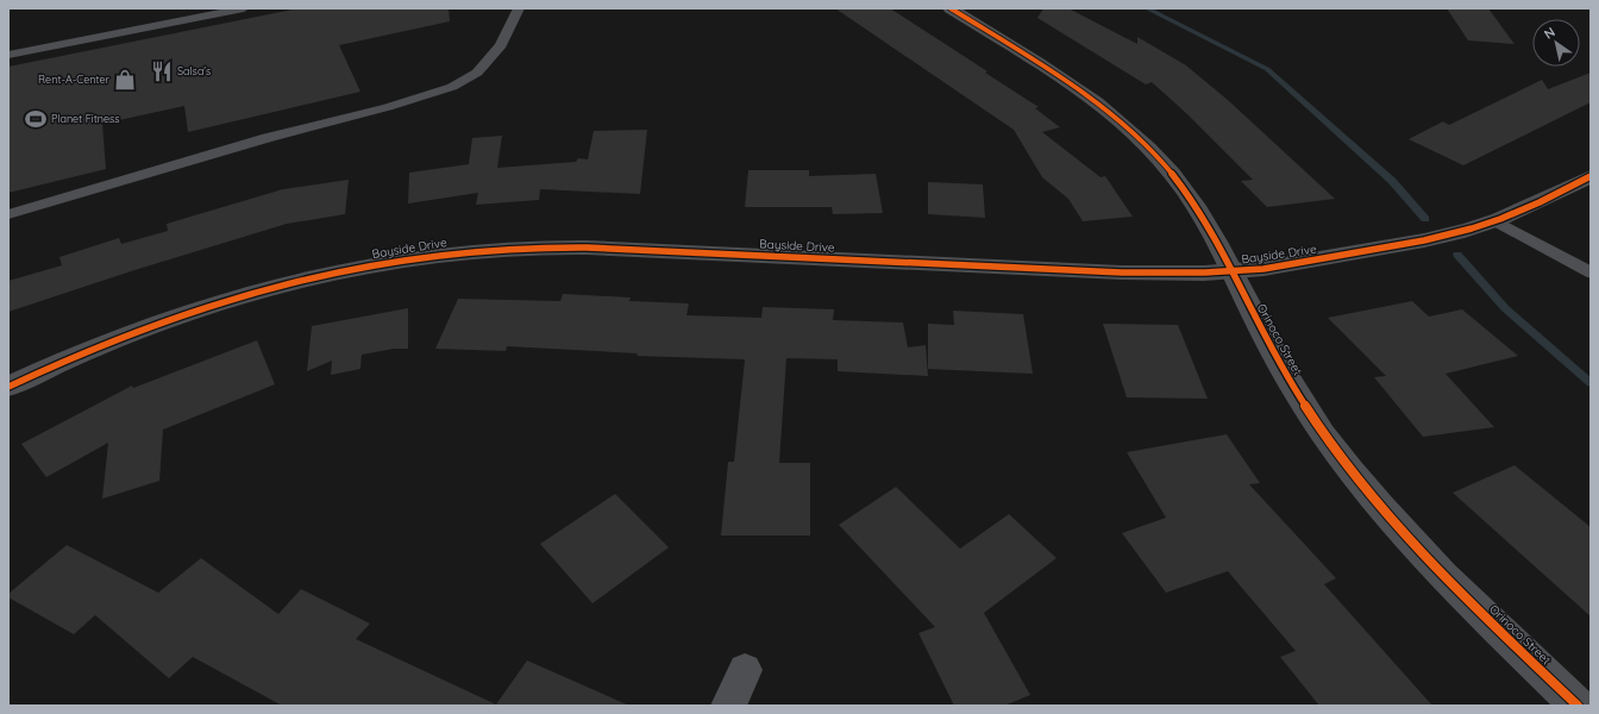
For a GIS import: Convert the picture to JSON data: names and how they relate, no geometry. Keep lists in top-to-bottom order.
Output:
{
  "streets": {
    "street": ["Bayside Drive", "Orinoco Street"]
  },
  "crossings": [
    ["Bayside Drive", "Orinoco Street"]
  ],
  "places": {
    "restaurant": ["Salsa's"],
    "shop": ["Rent-A-Center"],
    "sports": ["Planet Fitness"]
  },
  "north": "top left"
}
